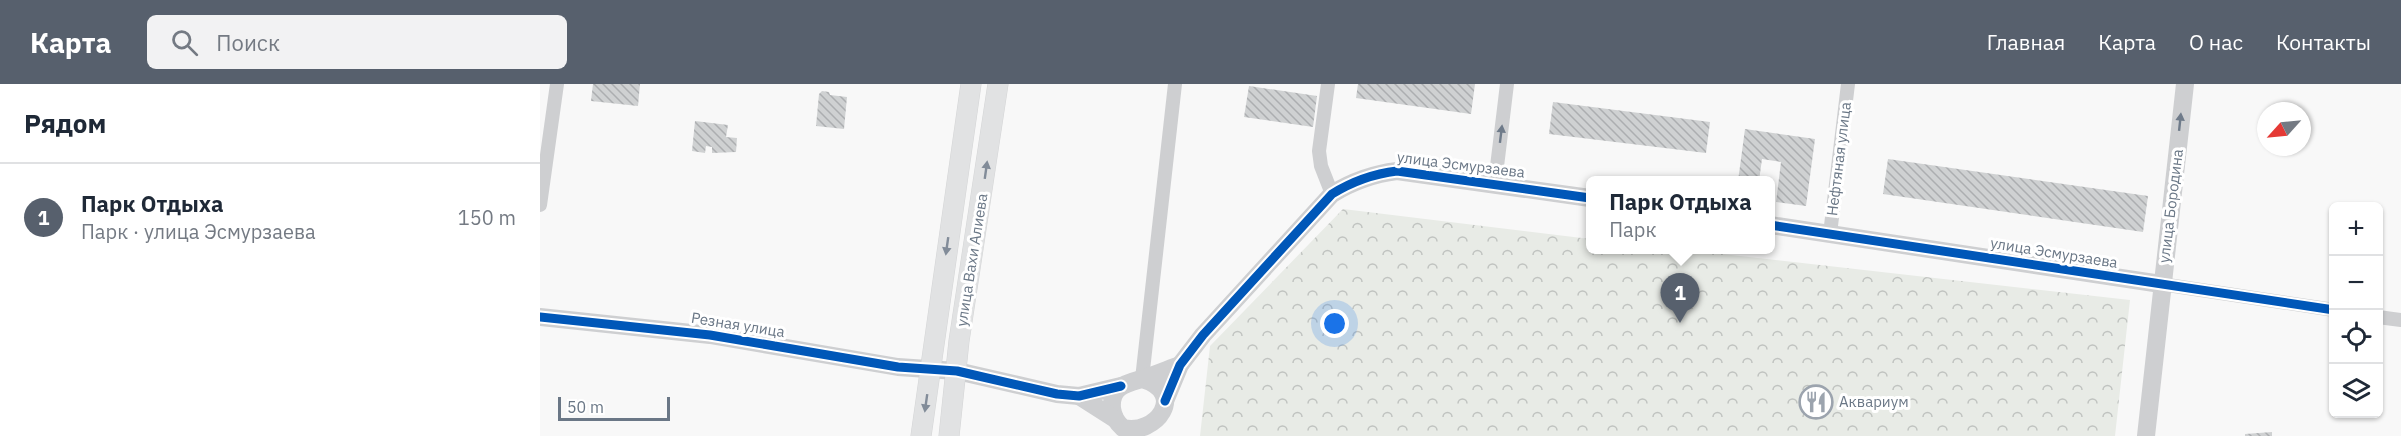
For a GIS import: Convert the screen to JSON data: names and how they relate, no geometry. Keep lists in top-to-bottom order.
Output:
{
  "streets": {
    "main road": ["улица Вахи Алиева"],
    "street": [
      "Нефтяная улица",
      "улица Эсмурзаева",
      "улица Бородина",
      "Резная улица"
    ]
  },
  "crossings": [
    ["Нефтяная улица", "улица Эсмурзаева"],
    ["улица Эсмурзаева", "улица Бородина"],
    ["улица Вахи Алиева", "Резная улица"]
  ],
  "one_way": ["улица Бородина"],
  "places": {
    "restaurant": ["Аквариум"]
  },
  "scale_bar": "50 m",
  "north": "bottom left",
  "page": {
    "header": "Карта",
    "search": "Поиск",
    "nav": [
      "Главная",
      "Карта",
      "О нас",
      "Контакты"
    ],
    "heading": "Рядом",
    "list": [
      {
        "mark": "1",
        "name": "Парк Отдыха",
        "note": "Парк · улица Эсмурзаева",
        "value": "150 m"
      }
    ],
    "popup": ["Парк Отдыха", "Парк"],
    "map_buttons": ["+", "−"],
    "pins": "1",
    "scale": "50 m"
  }
}
